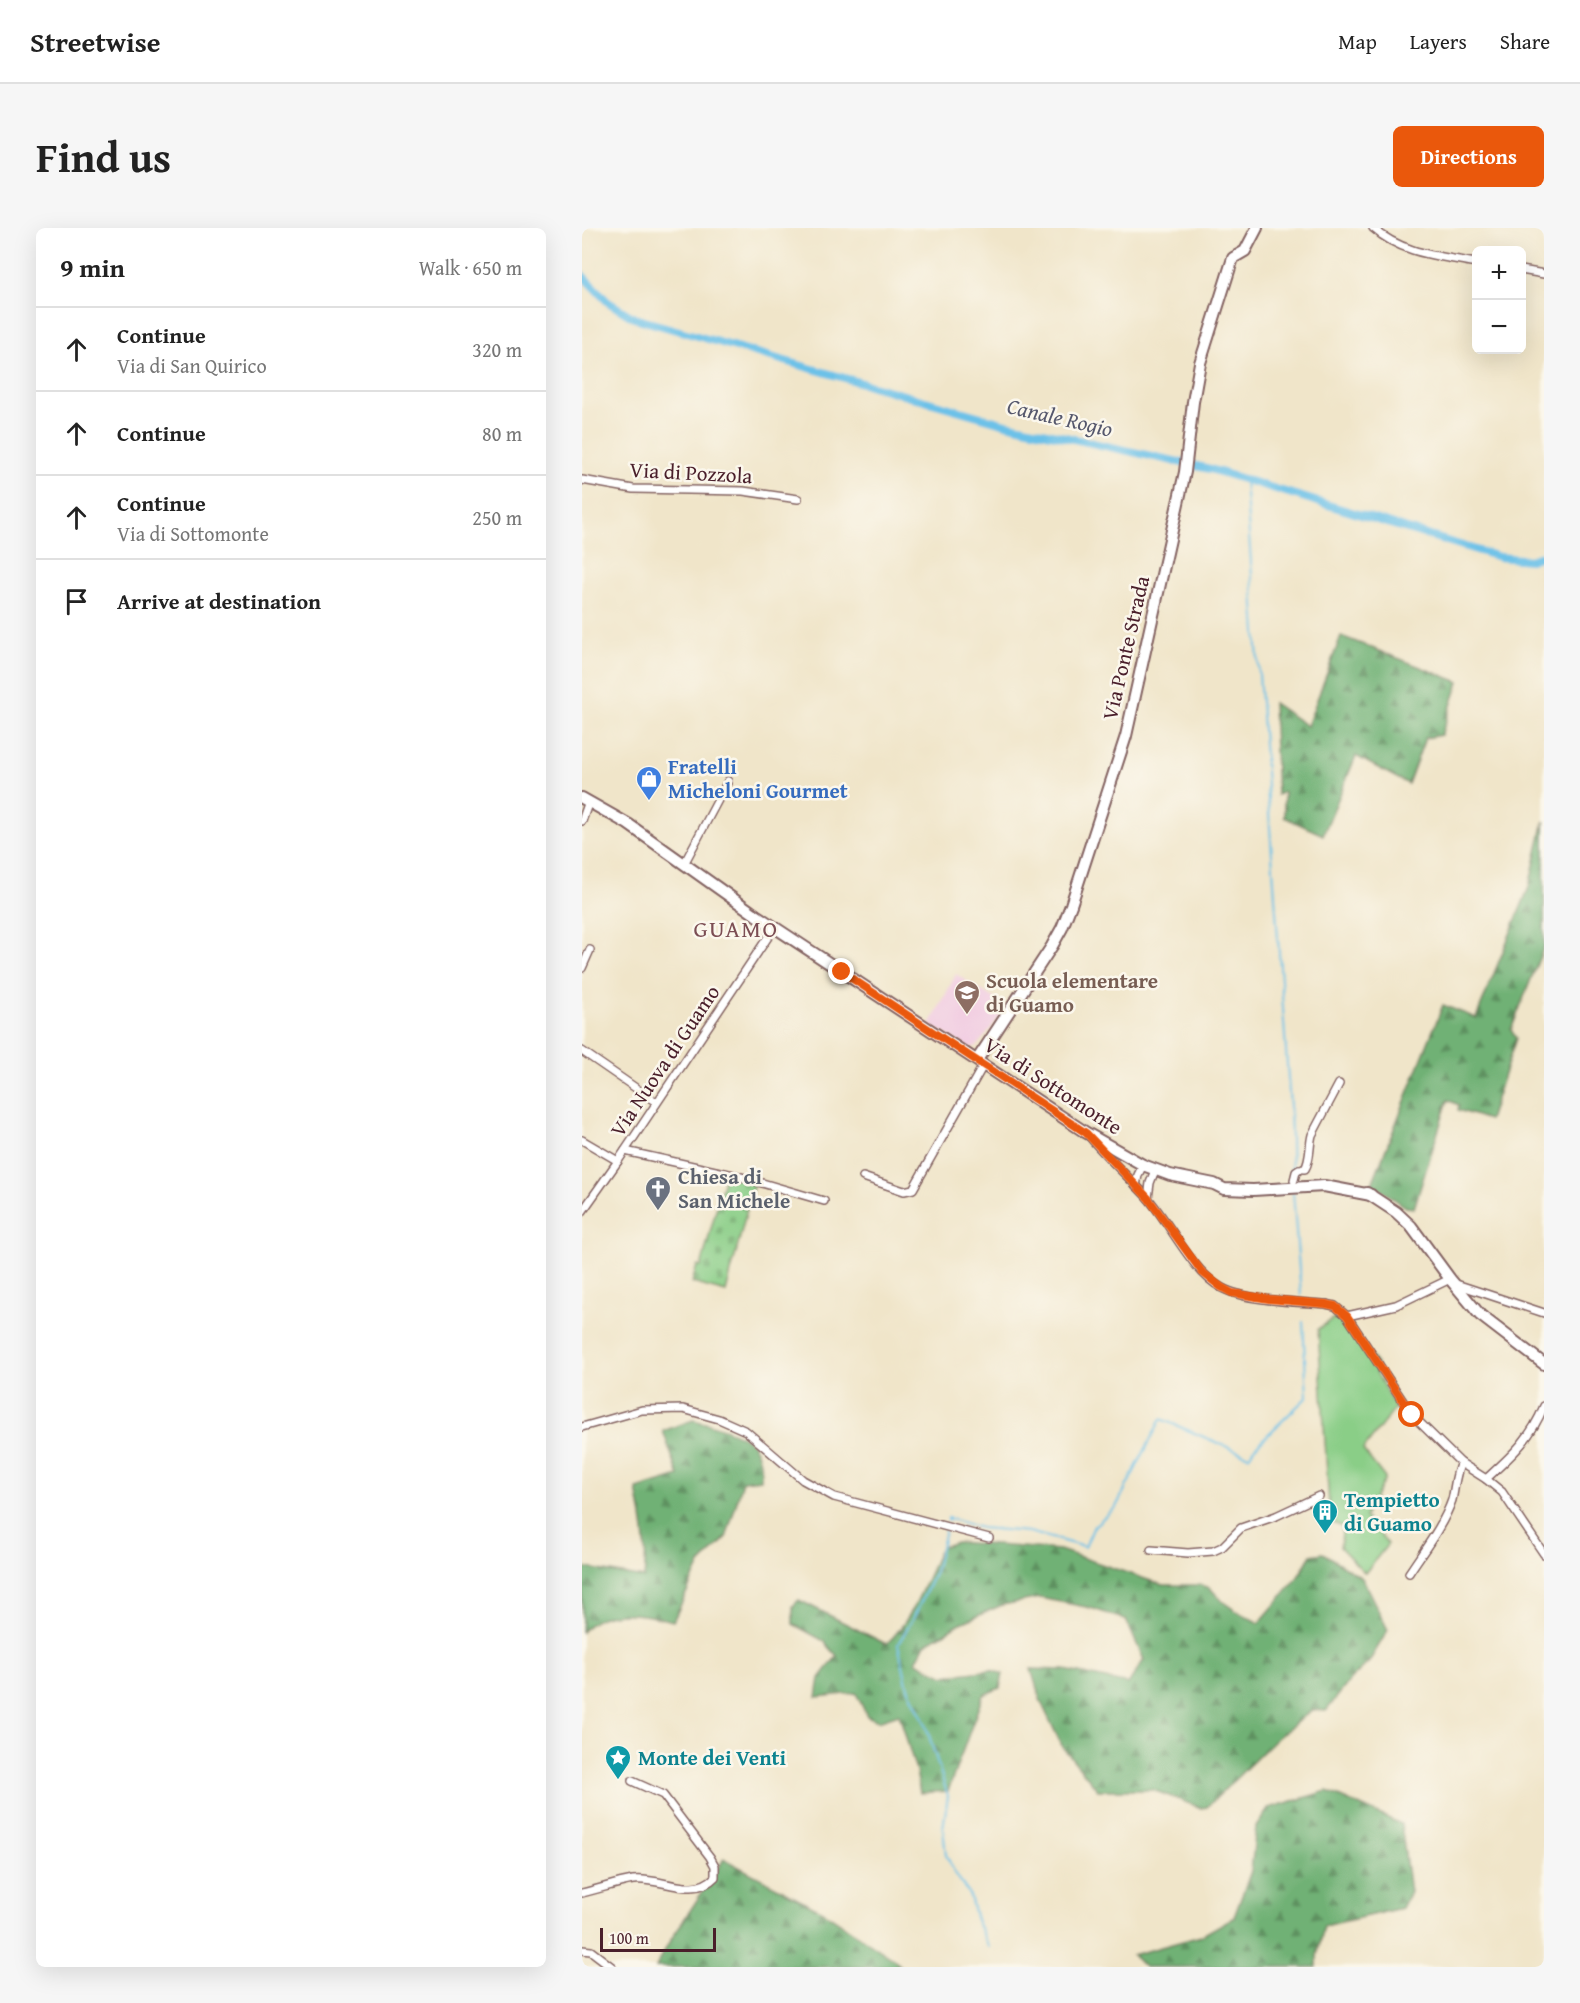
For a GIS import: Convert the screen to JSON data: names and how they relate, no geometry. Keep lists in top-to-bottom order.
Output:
{
  "streets": {
    "main road": ["Via Ponte Strada", "Via di Sottomonte"],
    "street": ["Via di Pozzola", "Via Nuova di Guamo"]
  },
  "crossings": [
    ["Via Ponte Strada", "Via di Sottomonte"],
    ["Via Nuova di Guamo", "Via di Sottomonte"]
  ],
  "districts": ["GUAMO"],
  "water": ["Canale Rogio"],
  "places": {
    "shop": ["Fratelli Micheloni Gourmet"],
    "school or university": ["Scuola elementare di Guamo"],
    "church": ["Chiesa di San Michele"],
    "building": ["Tempietto di Guamo"],
    "place": ["Monte dei Venti"]
  },
  "scale_bar": "100 m",
  "page": {
    "header": "Streetwise",
    "nav": ["Map", "Layers", "Share"],
    "title": "Find us",
    "buttons": "Directions",
    "heading": ["9 min", "Walk · 650 m"],
    "map_buttons": ["+", "−"],
    "list": [
      ["Continue", "Via di San Quirico", "320 m"],
      ["Continue", "80 m"],
      ["Continue", "Via di Sottomonte", "250 m"],
      "Arrive at destination"
    ],
    "scale": "100 m"
  }
}
